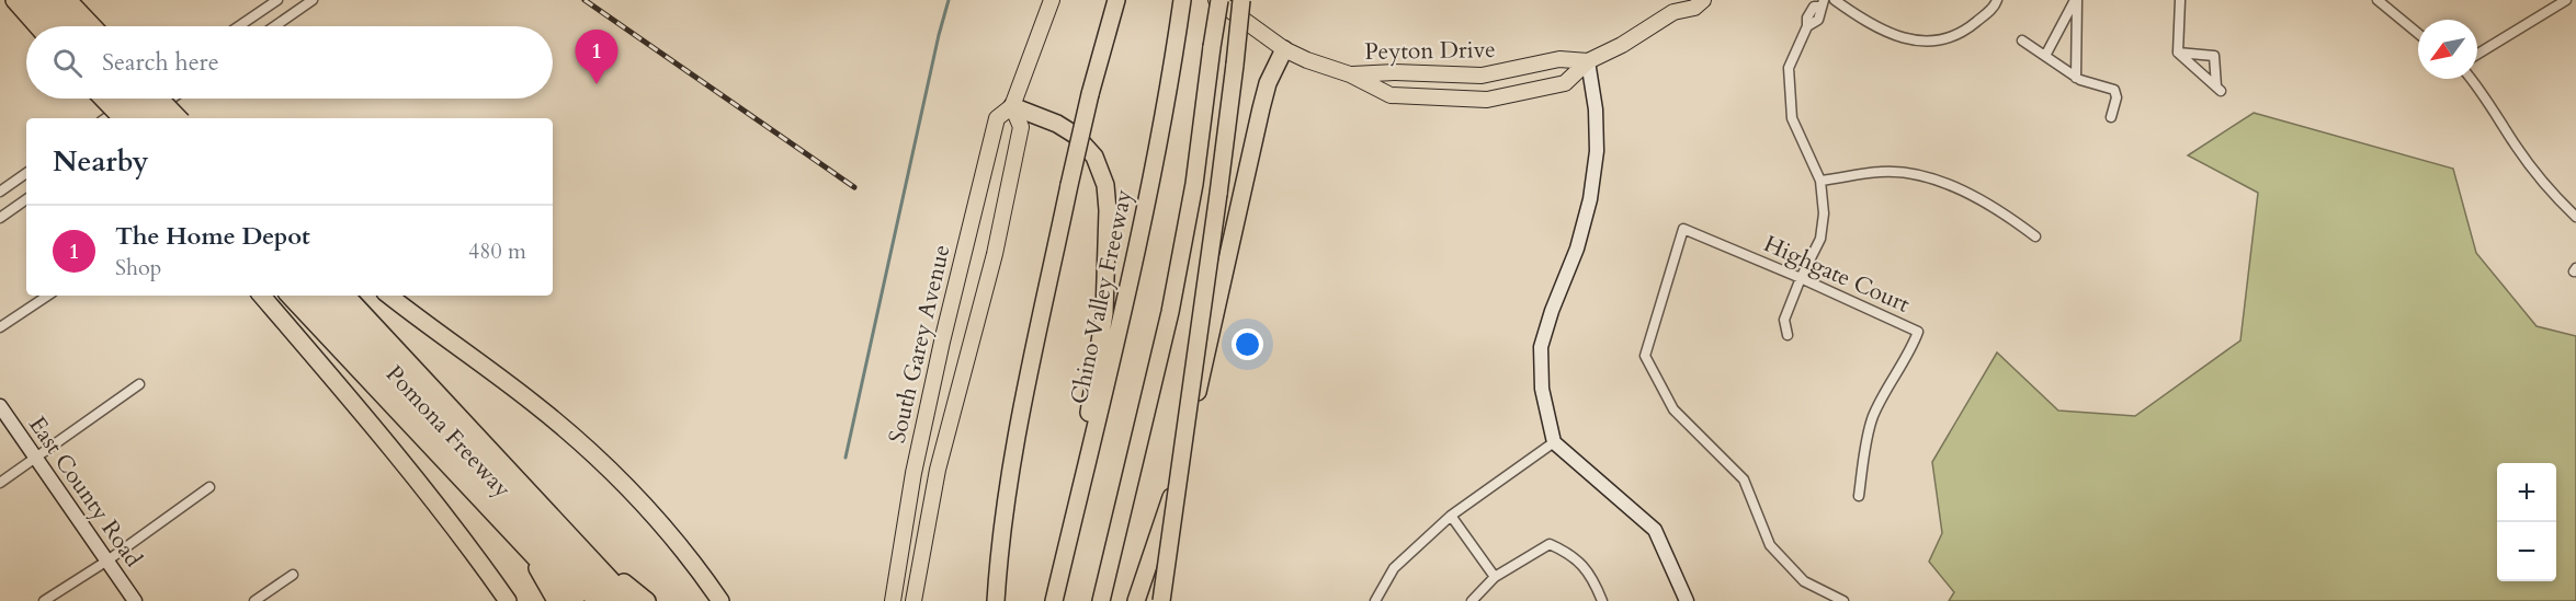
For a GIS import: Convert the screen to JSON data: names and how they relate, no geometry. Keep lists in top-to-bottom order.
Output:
{
  "streets": {
    "highway": ["Chino Valley Freeway", "Pomona Freeway"],
    "main road": ["Peyton Drive", "South Garey Avenue"],
    "street": ["Highgate Court", "East County Road"]
  },
  "north": "bottom left",
  "page": {
    "search": "Search here",
    "pins": "1",
    "heading": "Nearby",
    "list": [
      {
        "mark": "1",
        "name": "The Home Depot",
        "note": "Shop",
        "value": "480 m"
      }
    ],
    "map_buttons": ["+", "−"]
  }
}
